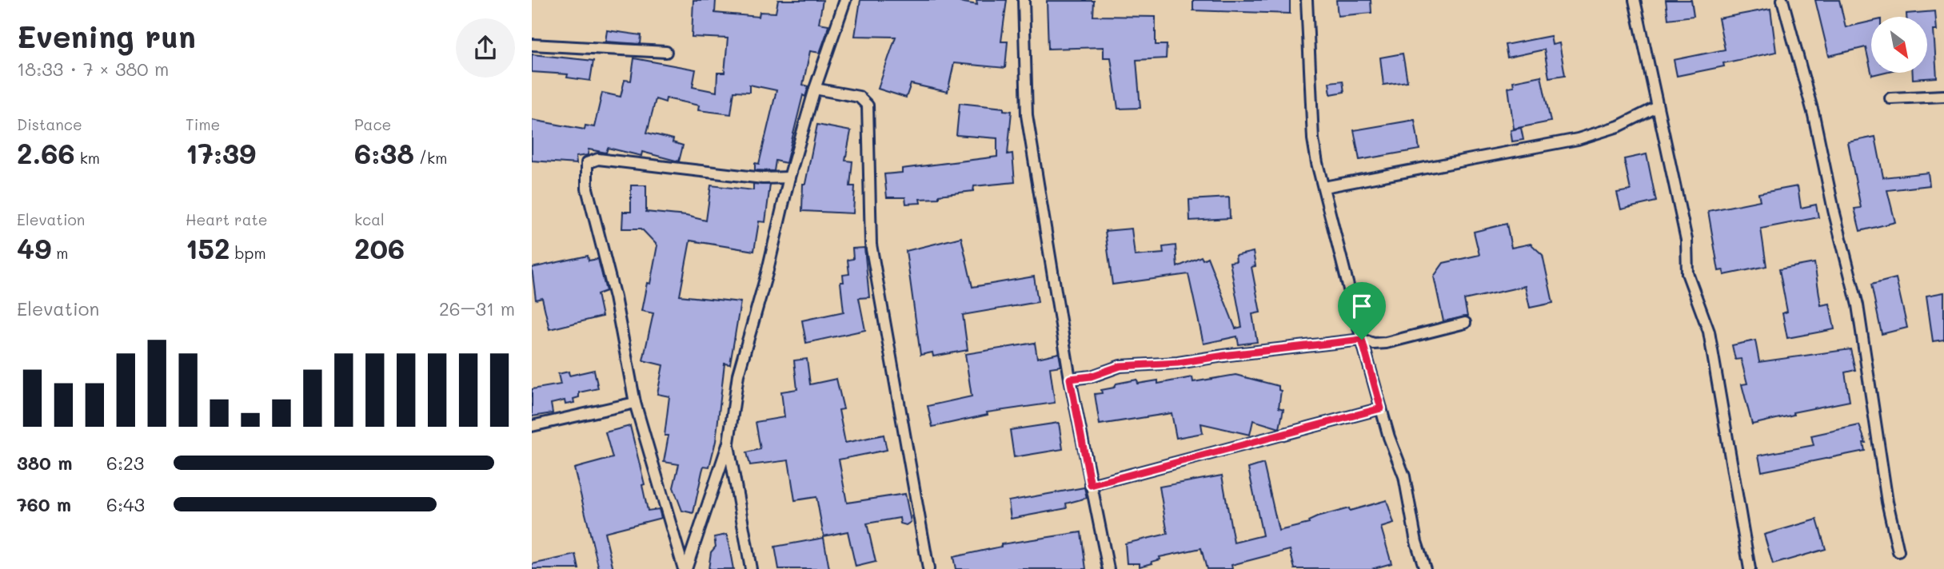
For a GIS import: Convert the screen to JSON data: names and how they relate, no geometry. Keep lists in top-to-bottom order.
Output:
{
  "north": "bottom right",
  "page": {
    "heading": ["Evening run", "18:33 · 7 × 380 m"],
    "stats": [
      ["Distance", "2.66 km"],
      ["Time", "17:39"],
      ["Pace", "6:38 /km"],
      ["Elevation", "49 m"],
      ["Heart rate", "152 bpm"],
      ["kcal", "206"]
    ],
    "chart": ["Elevation", "26–31 m"],
    "list": [
      {
        "name": "380 m",
        "note": "6:23"
      },
      {
        "name": "760 m",
        "note": "6:43"
      }
    ]
  }
}
